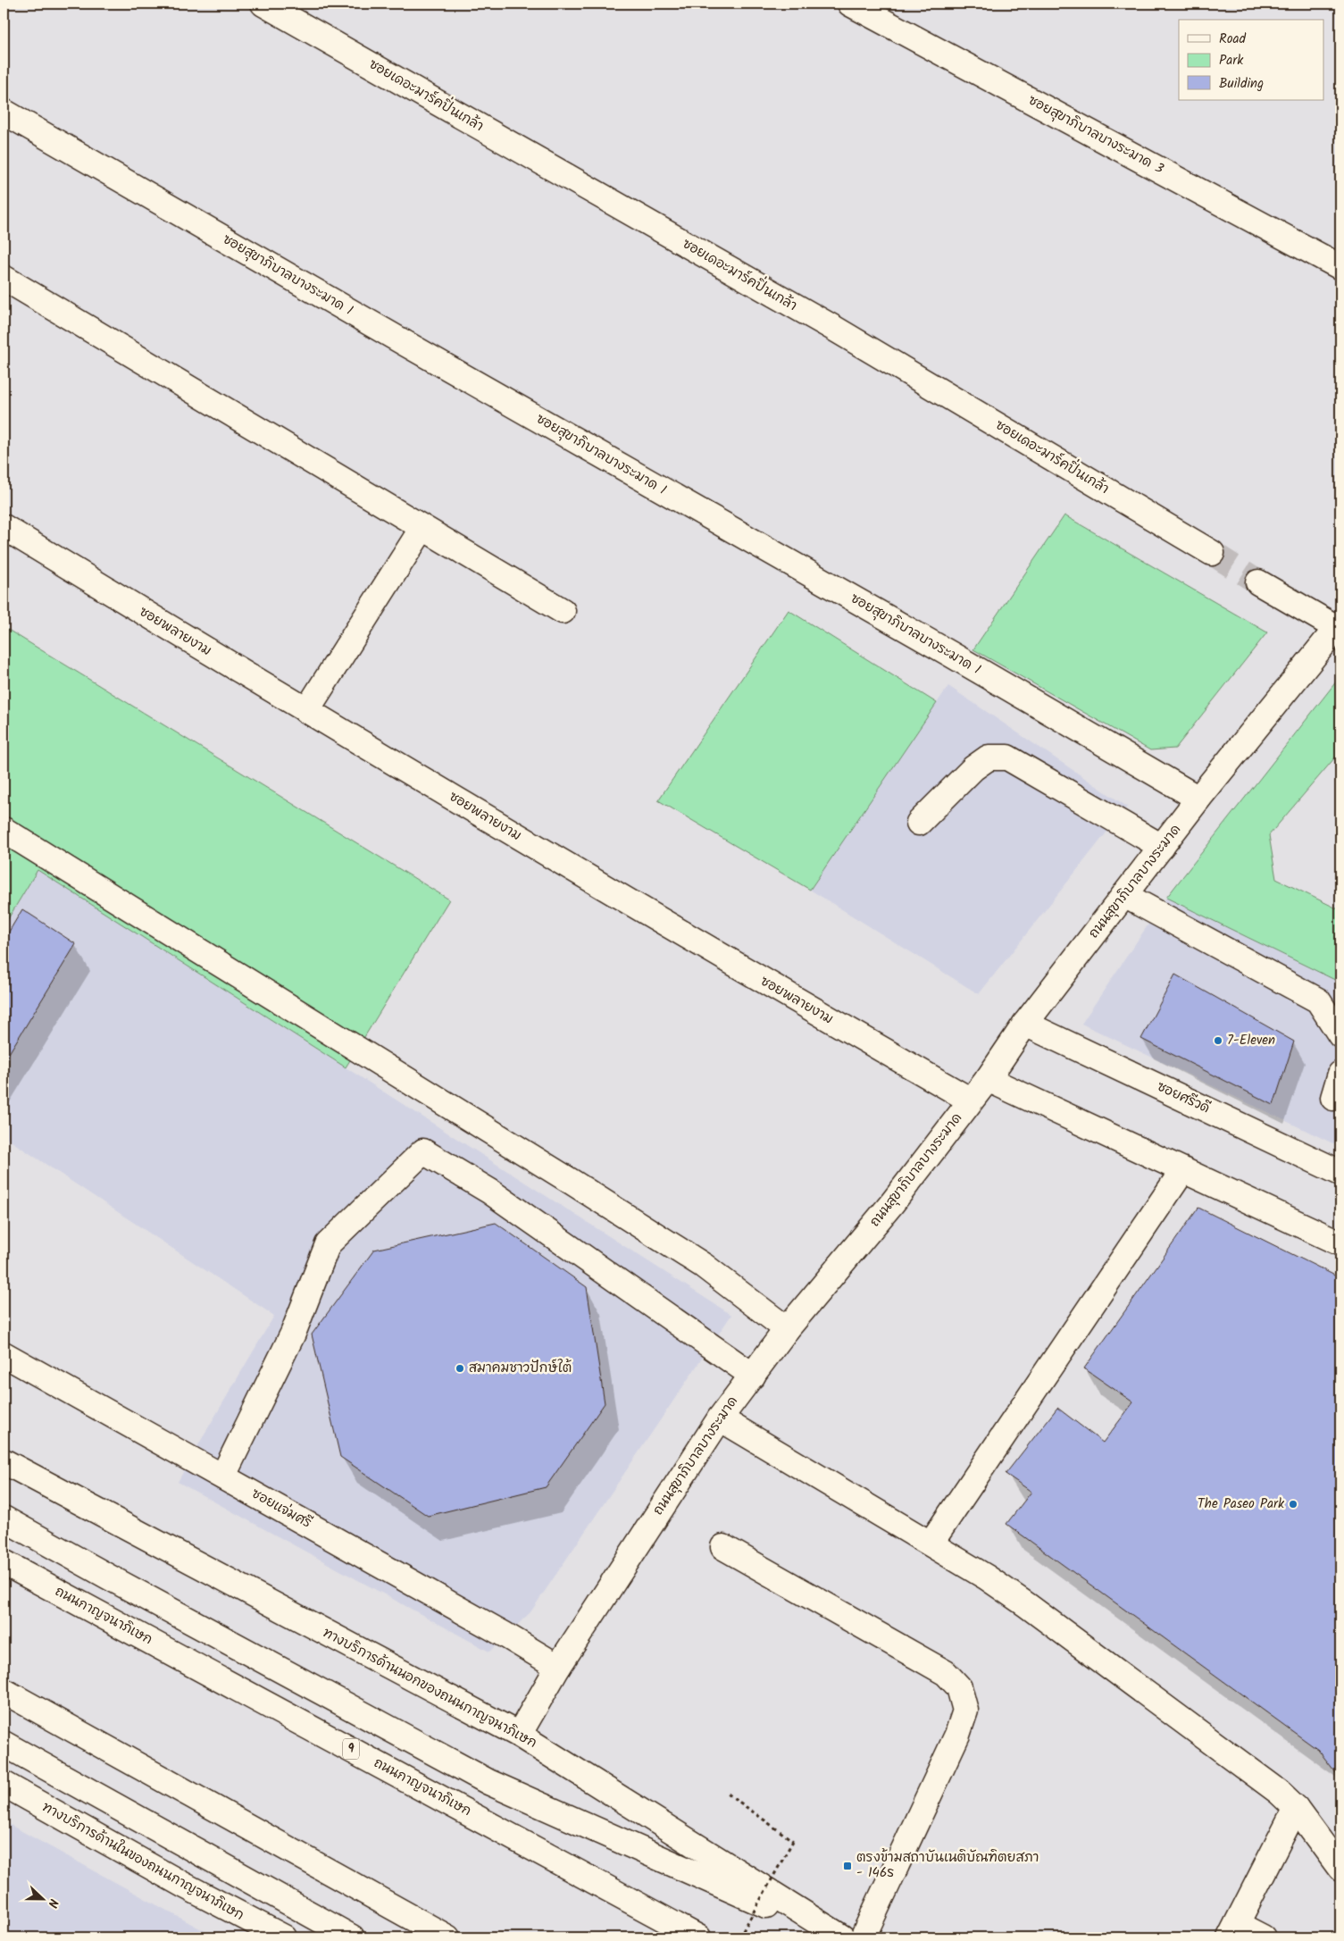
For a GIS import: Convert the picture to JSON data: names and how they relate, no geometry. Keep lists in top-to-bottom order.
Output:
{
  "streets": {
    "main road": [
      "ซอยเดอะมาร์คปิ่นเกล้า",
      "ซอยสุขาภิบาลบางระมาด 3",
      "ซอยสุขาภิบาลบางระมาด 1",
      "ซอยพลายงาม",
      "ถนนสุขาภิบาลบางระมาด",
      "ซอยศรีวดี",
      "ซอยแจ่มศรี",
      "ถนนกาญจนาภิเษก",
      "ทางบริการด้านนอกของถนนกาญจนาภิเษก",
      "9",
      "ทางบริการด้านในของถนนกาญจนาภิเษก"
    ]
  },
  "crossings": [
    ["ซอยสุขาภิบาลบางระมาด 1", "ถนนสุขาภิบาลบางระมาด"],
    ["ซอยพลายงาม", "ถนนสุขาภิบาลบางระมาด"],
    ["ถนนสุขาภิบาลบางระมาด", "ซอยศรีวดี"],
    ["ถนนสุขาภิบาลบางระมาด", "ซอยแจ่มศรี"],
    ["ถนนสุขาภิบาลบางระมาด", "ทางบริการด้านนอกของถนนกาญจนาภิเษก"]
  ],
  "places": {
    "other": ["7-Eleven", "สมาคมชาวปักษ์ใต้", "The Paseo Park"],
    "transit": ["ตรงข้ามสถาบันเนติบัณฑิตยสภา - 146ร"]
  },
  "legend": ["Road", "Park", "Building"],
  "north": "right"
}
